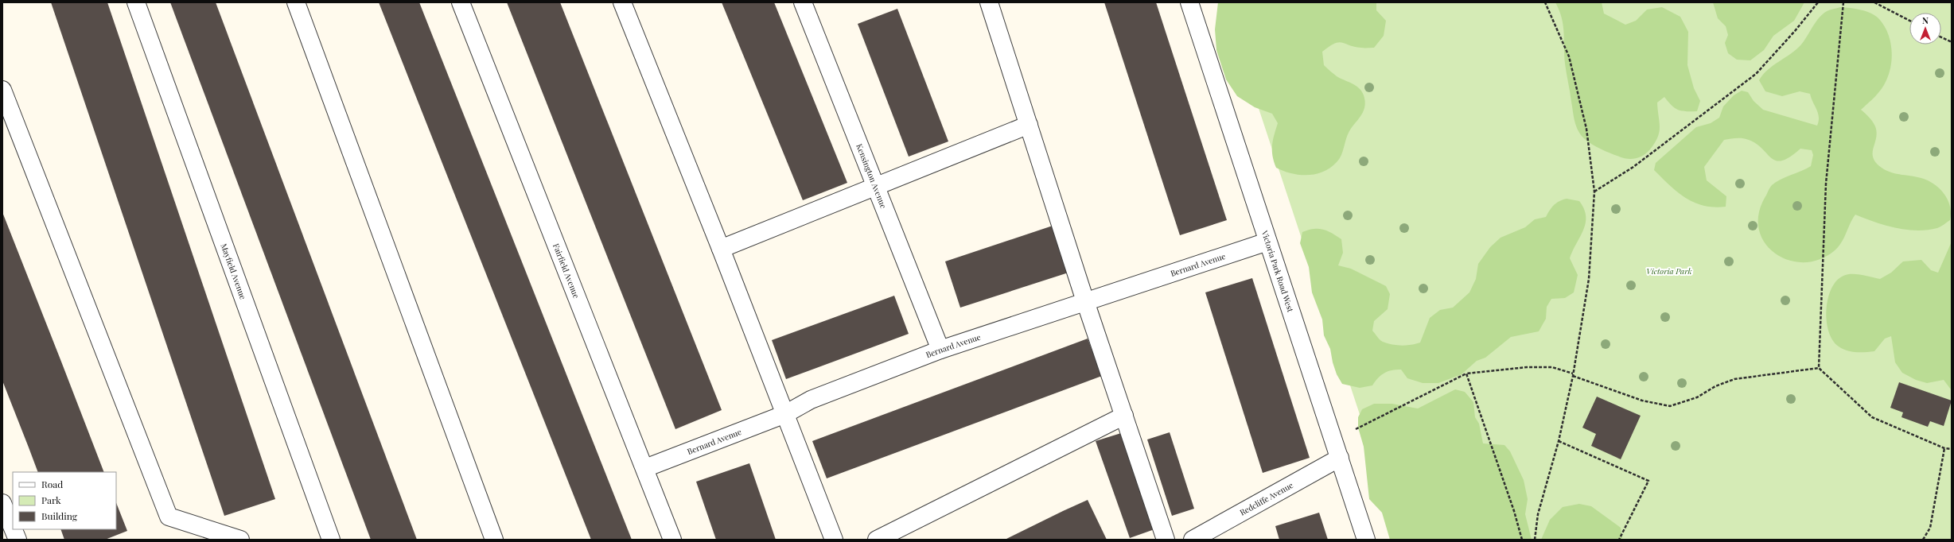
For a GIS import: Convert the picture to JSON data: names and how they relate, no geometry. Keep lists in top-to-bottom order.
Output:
{
  "streets": {
    "street": [
      "Kensington Avenue",
      "Bernard Avenue",
      "Mayfield Avenue",
      "Fairfield Avenue",
      "Victoria Park Road West",
      "Redcliffe Avenue"
    ]
  },
  "crossings": [
    ["Kensington Avenue", "Bernard Avenue"],
    ["Bernard Avenue", "Fairfield Avenue"],
    ["Bernard Avenue", "Victoria Park Road West"],
    ["Victoria Park Road West", "Redcliffe Avenue"]
  ],
  "parks": ["Victoria Park"],
  "legend": ["Road", "Park", "Building"],
  "north": "top"
}
